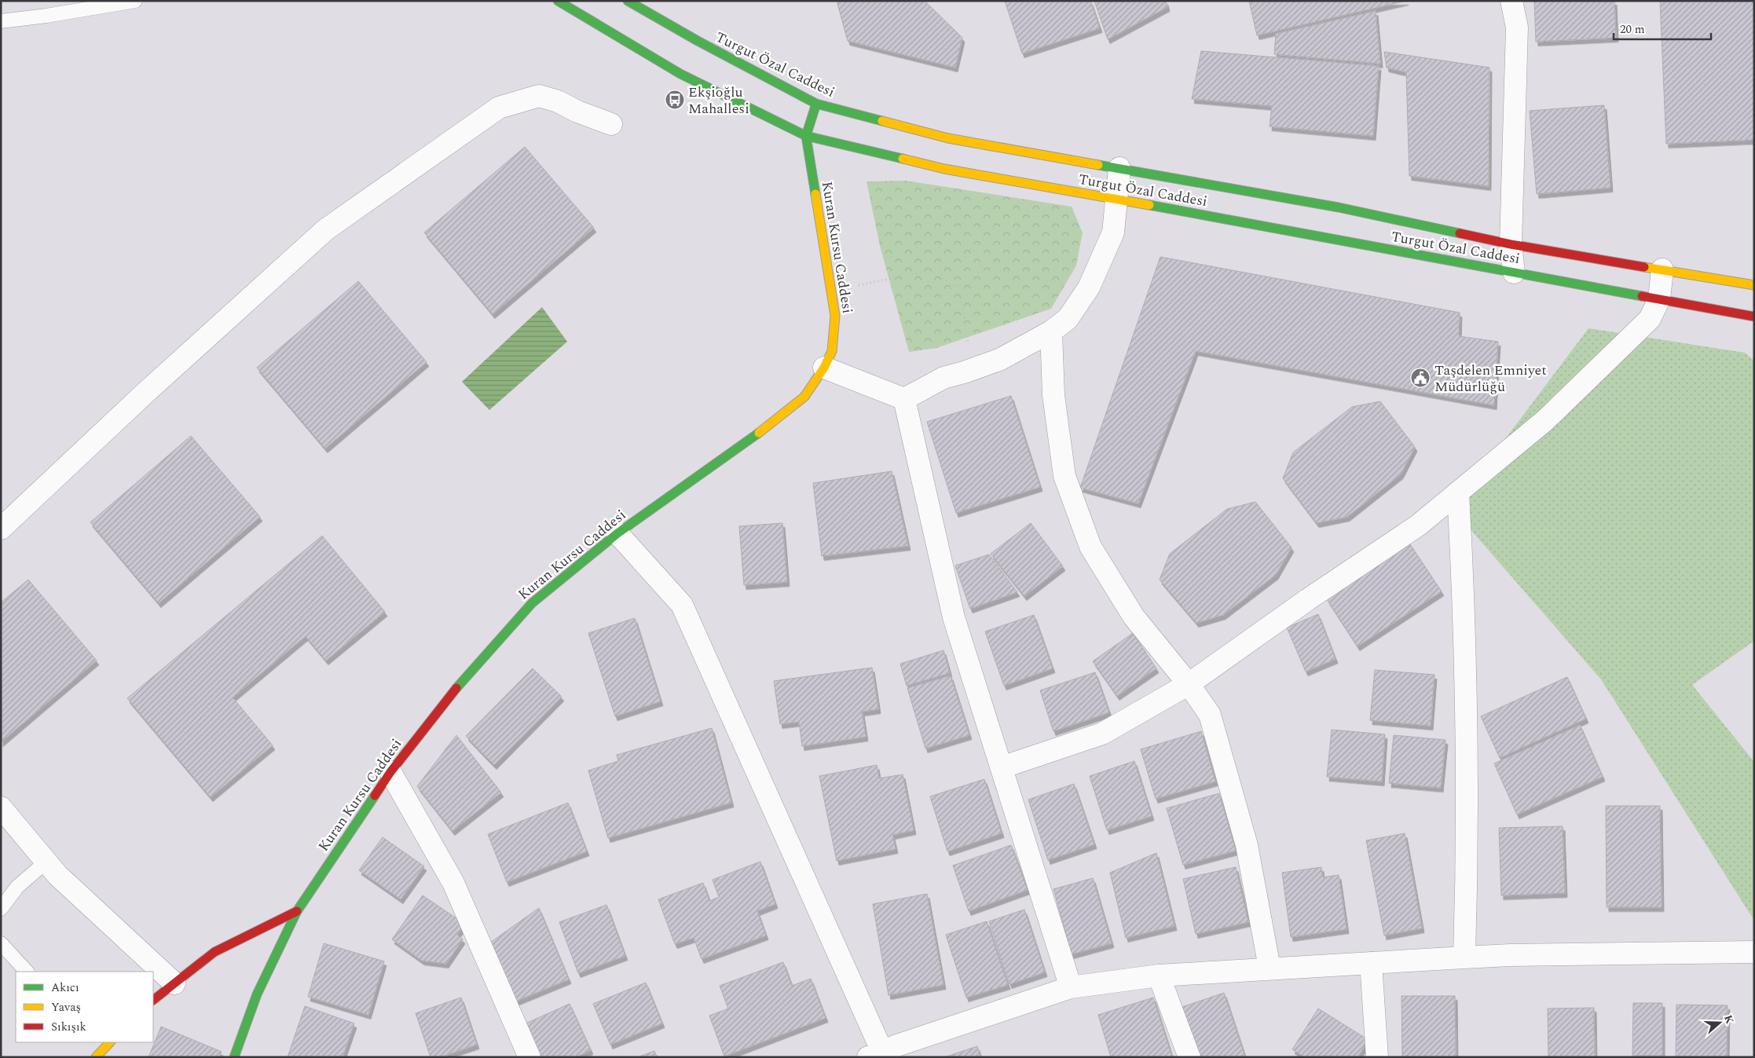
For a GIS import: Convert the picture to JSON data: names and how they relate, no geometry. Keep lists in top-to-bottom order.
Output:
{
  "streets": {
    "main road": ["Turgut Özal Caddesi", "Kuran Kursu Caddesi"]
  },
  "crossings": [
    ["Turgut Özal Caddesi", "Kuran Kursu Caddesi"]
  ],
  "places": {
    "bus stop": ["Ekşioğlu Mahallesi"],
    "public building": ["Taşdelen Emniyet Müdürlüğü"]
  },
  "legend": ["Akıcı", "Yavaş", "Sıkışık"],
  "scale_bar": "20 m",
  "north": "right"
}
